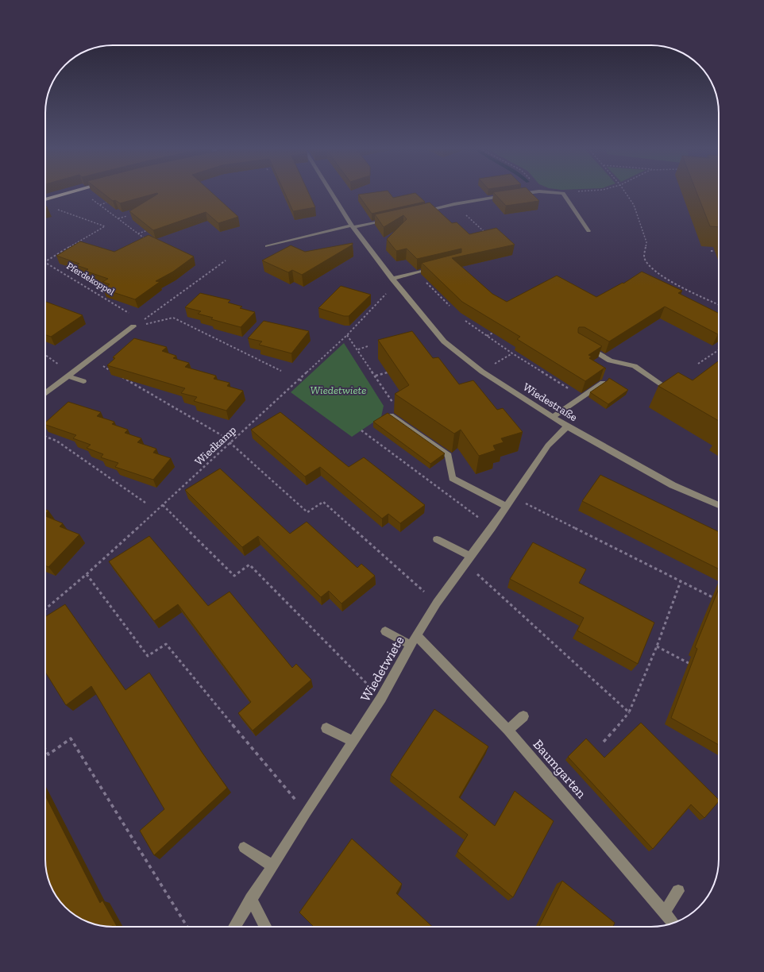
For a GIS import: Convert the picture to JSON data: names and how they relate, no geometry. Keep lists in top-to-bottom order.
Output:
{
  "streets": {
    "street": ["Wiedestraße", "Wiedetwiete", "Baumgarten"],
    "path": ["Pferdekoppel", "Wiedkamp"]
  },
  "crossings": [
    ["Wiedestraße", "Wiedkamp"],
    ["Wiedestraße", "Wiedetwiete"],
    ["Wiedetwiete", "Baumgarten"]
  ],
  "parks": ["Wiedetwiete"]
}
